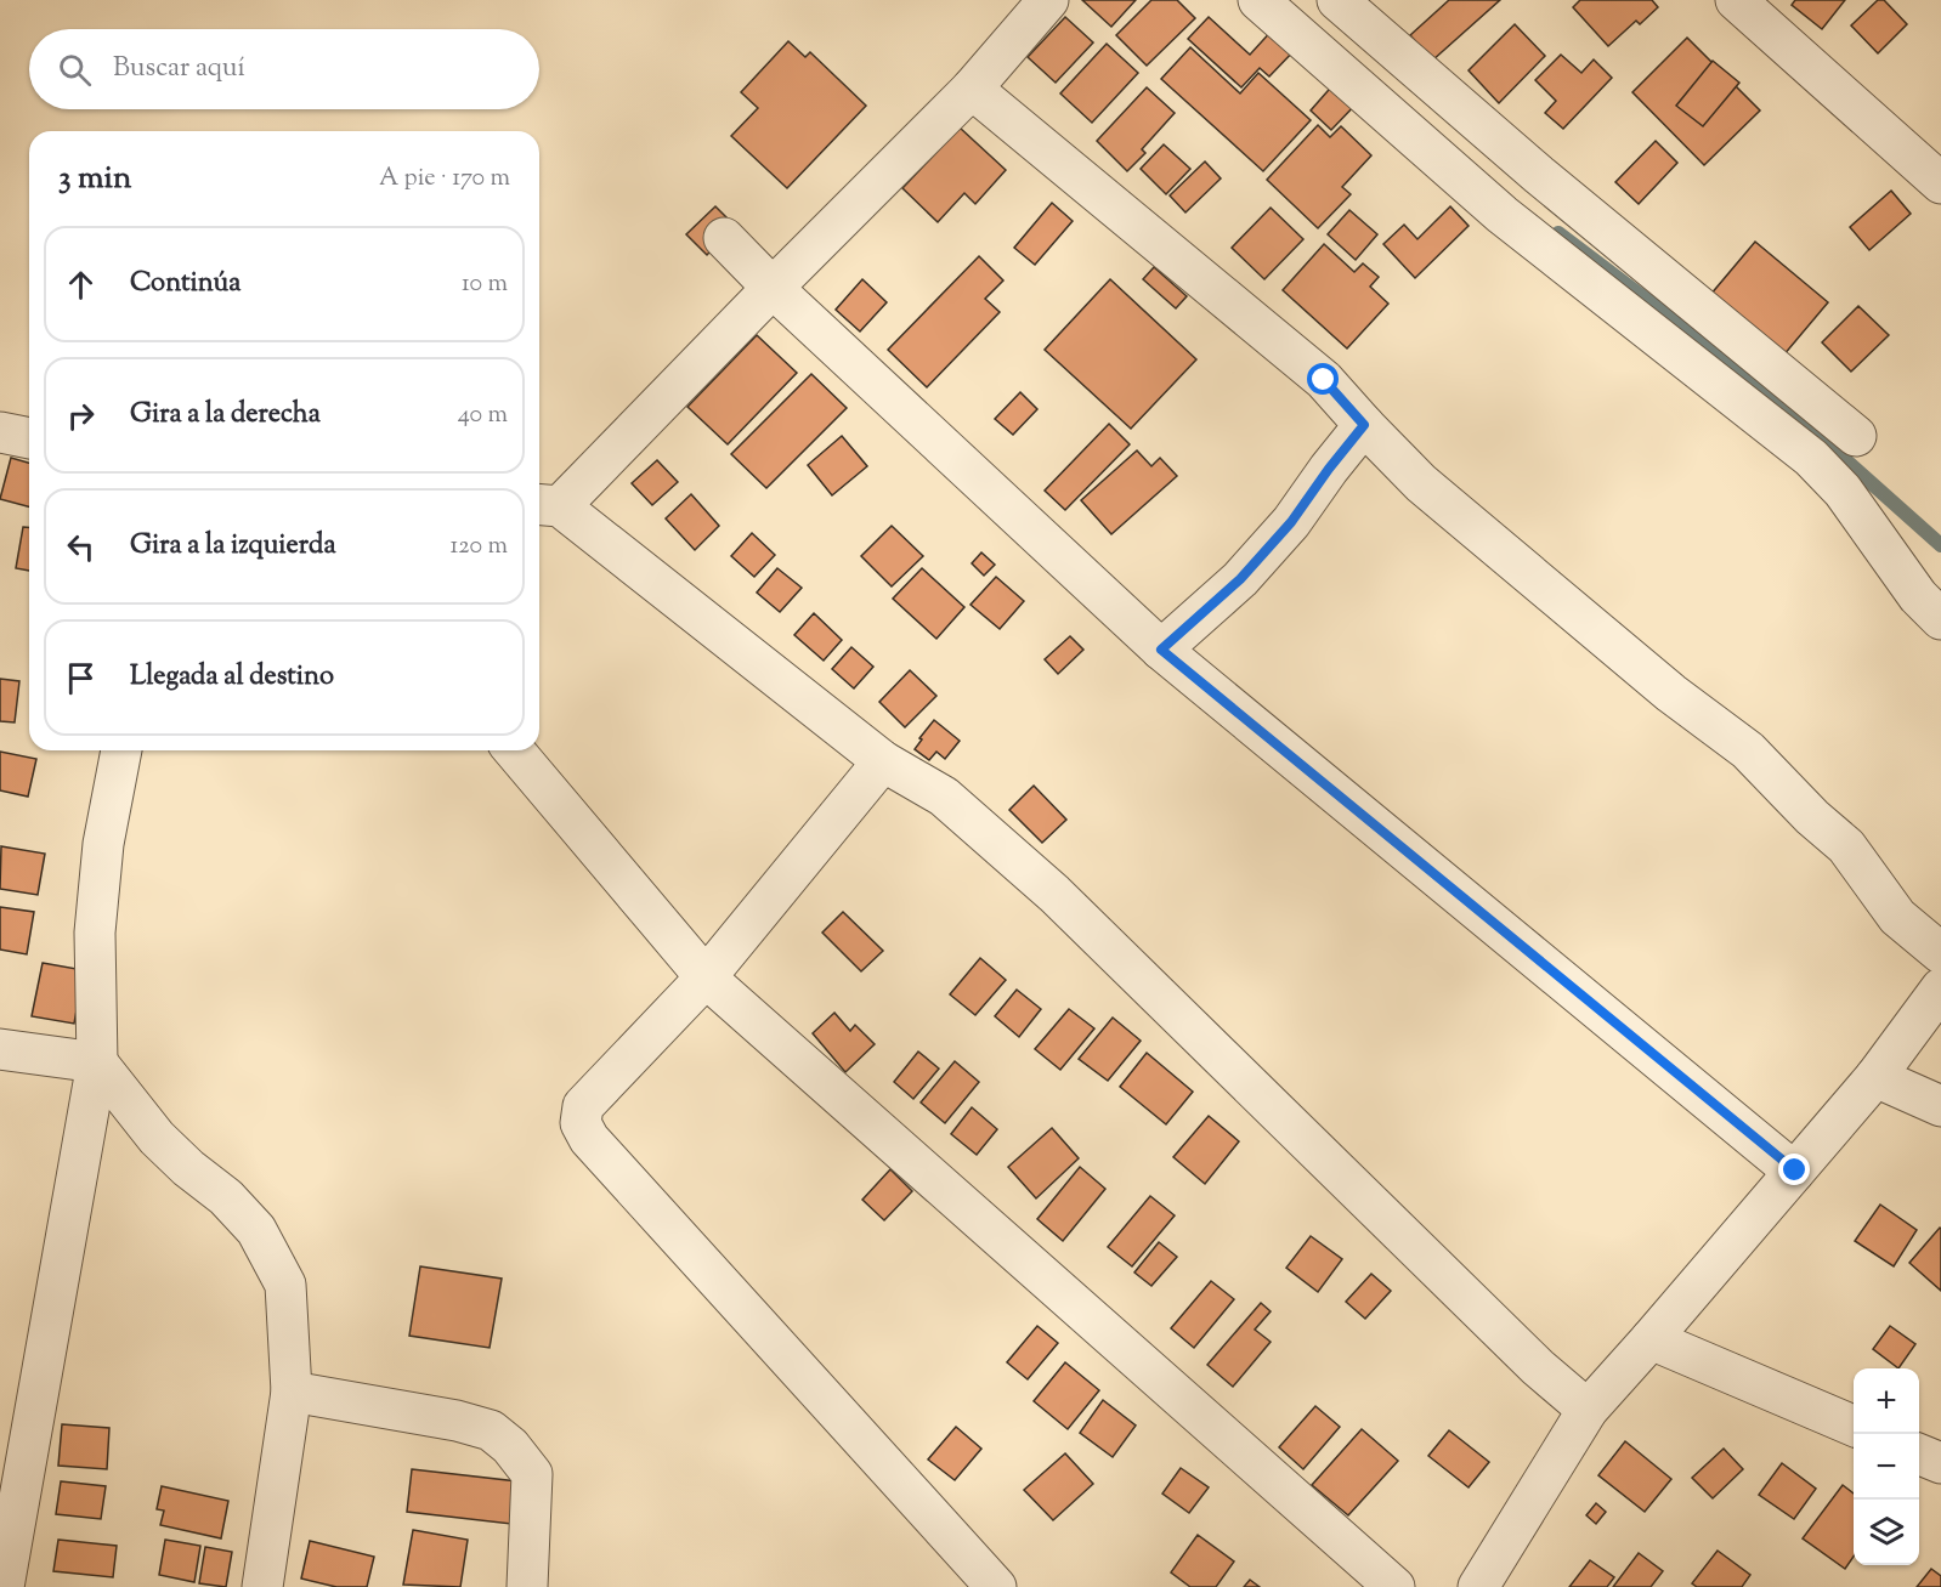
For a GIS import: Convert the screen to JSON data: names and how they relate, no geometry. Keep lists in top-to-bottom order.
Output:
{
  "page": {
    "search": "Buscar aquí",
    "heading": ["3 min", "A pie · 170 m"],
    "list": [
      ["Continúa", "10 m"],
      ["Gira a la derecha", "40 m"],
      ["Gira a la izquierda", "120 m"],
      "Llegada al destino"
    ],
    "map_buttons": ["+", "−"]
  }
}
